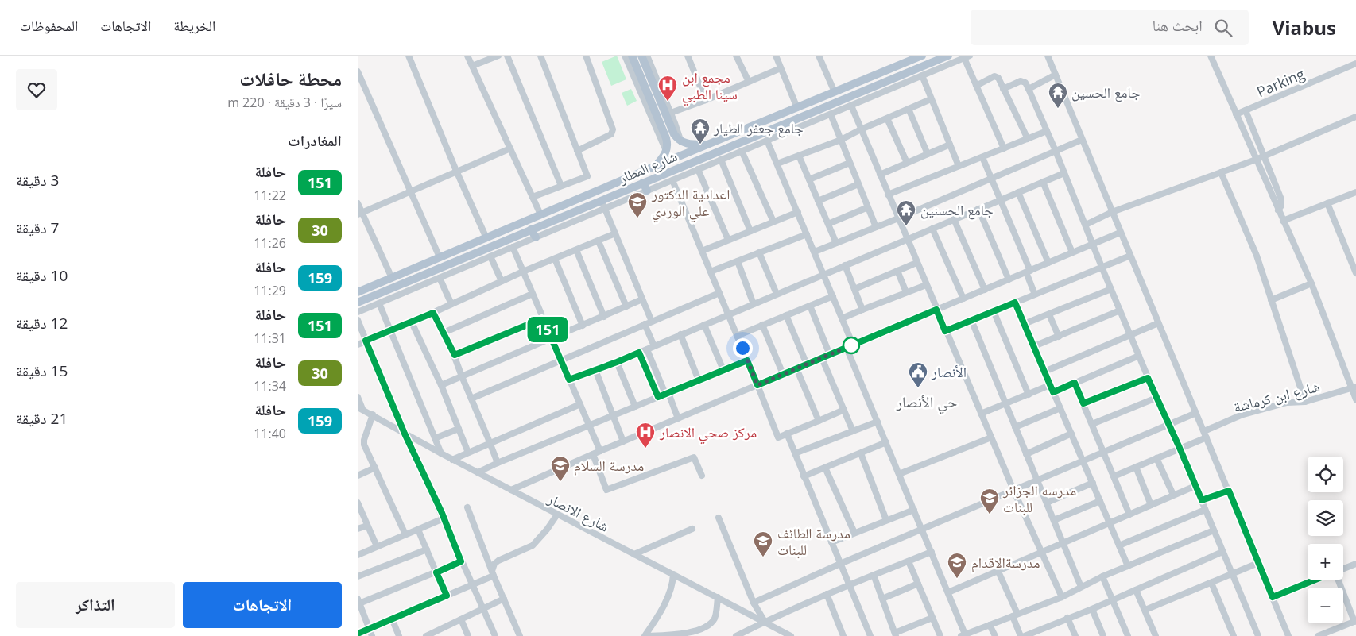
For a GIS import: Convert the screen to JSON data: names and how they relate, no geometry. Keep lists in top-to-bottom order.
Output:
{
  "streets": {
    "main road": ["شارع المطار"],
    "street": ["Parking", "شارع ابن كرماشة", "شارع الانصار"]
  },
  "districts": ["حي الأنصار"],
  "places": {
    "hospital": ["مجمع ابن سينا الطبي", "مركز صحي الانصار"],
    "temple": ["جامع الحسين", "جامع جعفر الطيار", "جامع الحسنين"],
    "school or university": [
      "اعدادية الدكتور علي الوردي",
      "مدرسة السلام",
      "مدرسه الجزائر للبنات",
      "مدرسة الطائف للبنات",
      "مدرسةالاقدام"
    ],
    "public building": ["الأنصار"]
  },
  "lines": ["bus line 151"],
  "page": {
    "header": "Viabus",
    "search": "ابحث هنا",
    "nav": ["الخريطة", "الاتجاهات", "المحفوظات"],
    "on_map": "151",
    "heading": [
      ["محطة حافلات", "سيرًا · 3 دقيقة · 220 m"],
      "المغادرات"
    ],
    "list": [
      {
        "mark": "151",
        "name": "حافلة",
        "note": "11:22",
        "value": "3 دقيقة"
      },
      {
        "mark": "30",
        "name": "حافلة",
        "note": "11:26",
        "value": "7 دقيقة"
      },
      {
        "mark": "159",
        "name": "حافلة",
        "note": "11:29",
        "value": "10 دقيقة"
      },
      {
        "mark": "151",
        "name": "حافلة",
        "note": "11:31",
        "value": "12 دقيقة"
      },
      {
        "mark": "30",
        "name": "حافلة",
        "note": "11:34",
        "value": "15 دقيقة"
      },
      {
        "mark": "159",
        "name": "حافلة",
        "note": "11:40",
        "value": "21 دقيقة"
      }
    ],
    "map_buttons": ["+", "−"],
    "buttons": ["الاتجاهات", "التذاكر"]
  }
}
